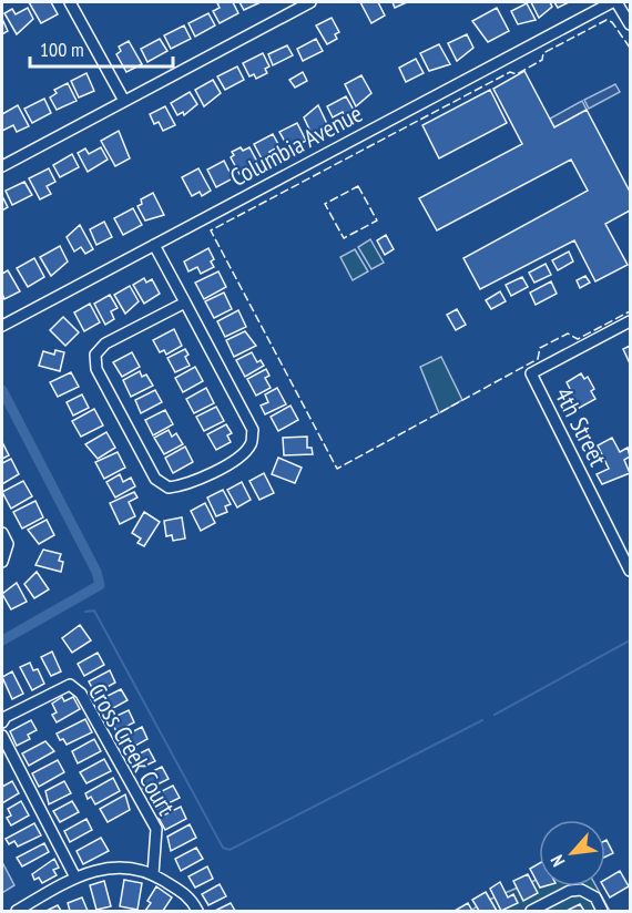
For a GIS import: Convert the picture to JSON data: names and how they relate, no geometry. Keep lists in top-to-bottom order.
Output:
{
  "streets": {
    "street": ["Columbia Avenue", "4th Street", "Cross Creek Court"]
  },
  "scale_bar": "100 m",
  "north": "bottom left"
}
